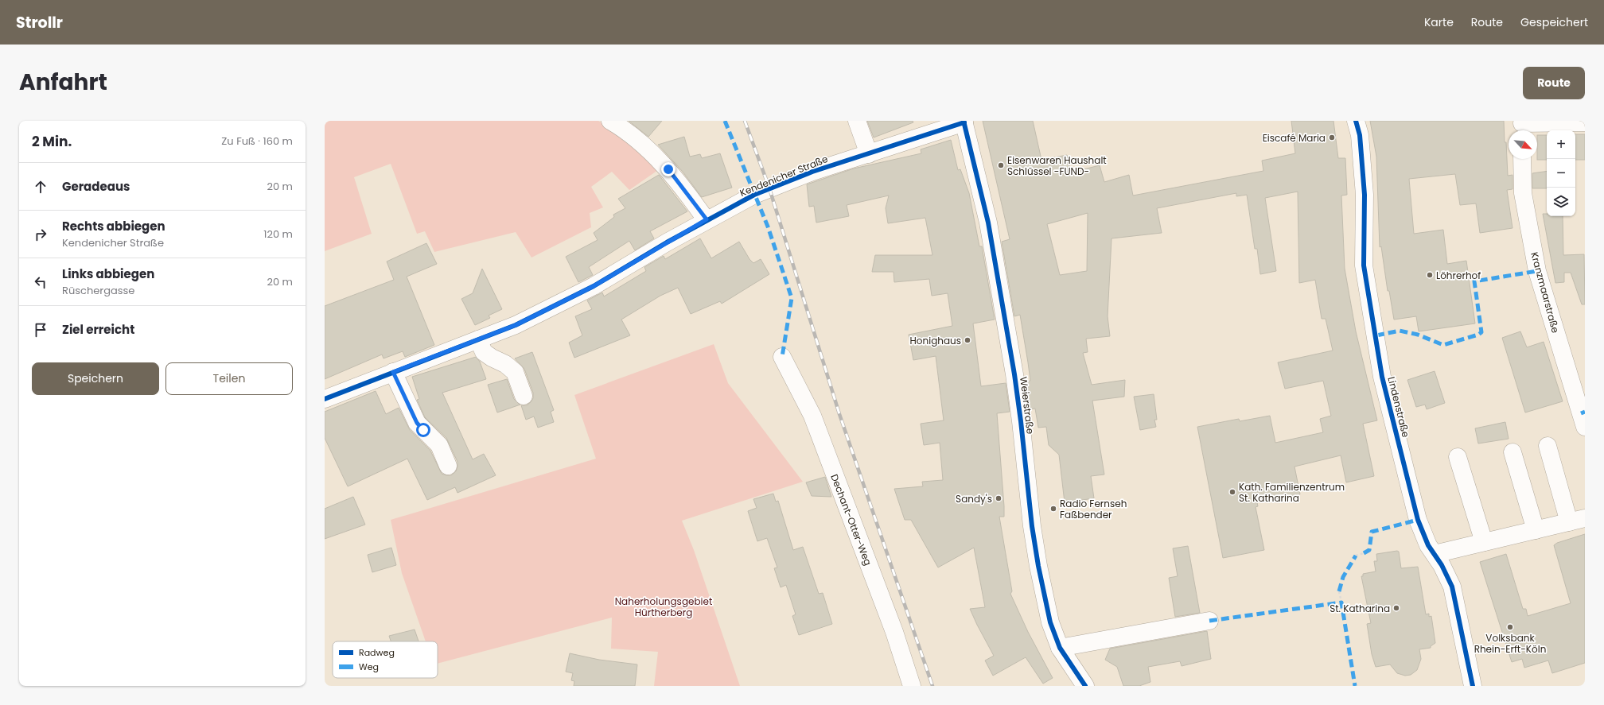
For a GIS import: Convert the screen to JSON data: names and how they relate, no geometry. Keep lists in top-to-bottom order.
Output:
{
  "streets": {
    "street": [
      "Kendenicher Straße",
      "Kranzmaarstraße",
      "Weierstraße",
      "Lindenstraße",
      "Dechant-Otter-Weg"
    ]
  },
  "crossings": [
    ["Kendenicher Straße", "Weierstraße"]
  ],
  "parks": ["Naherholungsgebiet Hürtherberg"],
  "places": [
    "Eiscafé Maria",
    "Eisenwaren Haushalt Schlüssel -FUND-",
    "Löhrerhof",
    "Honighaus",
    "Kath. Familienzentrum St. Katharina",
    "Sandy's",
    "Radio Fernseh Faßbender",
    "St. Katharina",
    "Volksbank Rhein-Erft-Köln"
  ],
  "legend": ["Radweg", "Weg"],
  "north": "bottom right",
  "page": {
    "header": "Strollr",
    "nav": ["Karte", "Route", "Gespeichert"],
    "title": "Anfahrt",
    "buttons": [
      "Route",
      ["Speichern", "Teilen"]
    ],
    "heading": ["2 Min.", "Zu Fuß · 160 m"],
    "map_buttons": ["+", "−"],
    "list": [
      ["Geradeaus", "20 m"],
      ["Rechts abbiegen", "Kendenicher Straße", "120 m"],
      ["Links abbiegen", "Rüschergasse", "20 m"],
      "Ziel erreicht"
    ]
  }
}
